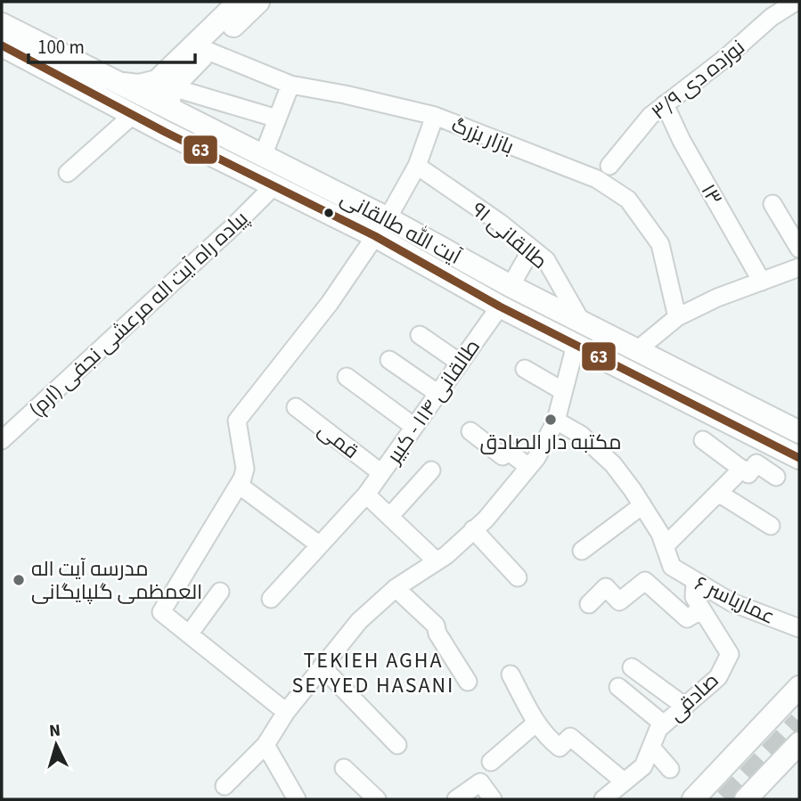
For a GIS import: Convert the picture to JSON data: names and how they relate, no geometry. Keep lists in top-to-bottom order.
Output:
{
  "streets": {
    "main road": ["آیت الله طالقانی"],
    "street": [
      "نوزده دی ۳/۹",
      "بازار بزرگ",
      "۱۳",
      "طالقانی ۹۱",
      "پیاده راه آیت اله مرعشی نجفی (ارم)",
      "طالقانی ۱۱۴ - کبیر",
      "قمی",
      "عماریاسر ۶",
      "صادقی"
    ]
  },
  "crossings": [
    ["نوزده دی ۳/۹", "۱۳"],
    ["آیت الله طالقانی", "طالقانی ۹۱"],
    ["آیت الله طالقانی", "پیاده راه آیت اله مرعشی نجفی (ارم)"],
    ["آیت الله طالقانی", "طالقانی ۱۱۴ - کبیر"],
    ["طالقانی ۱۱۴ - کبیر", "قمی"],
    ["عماریاسر ۶", "صادقی"]
  ],
  "districts": ["TEKIEH AGHA SEYYED HASANI"],
  "places": ["مکتبه دار الصادق", "مدرسه آیت اله العمظمی گلپایگانی"],
  "lines": ["transit line 63"],
  "scale_bar": "100 m",
  "north": "top"
}
